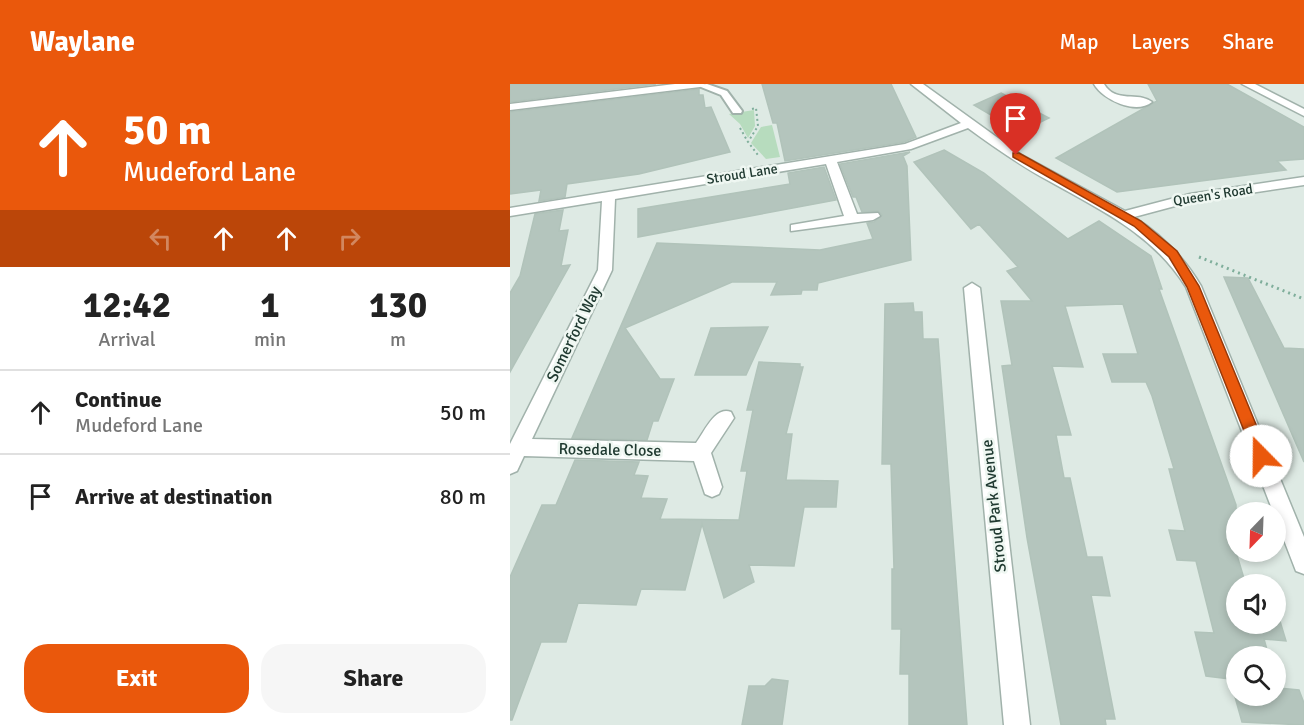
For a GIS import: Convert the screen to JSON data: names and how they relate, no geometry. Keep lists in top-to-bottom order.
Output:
{
  "streets": {
    "street": [
      "Stroud Lane",
      "Queen's Road",
      "Somerford Way",
      "Rosedale Close",
      "Stroud Park Avenue"
    ]
  },
  "crossings": [
    ["Stroud Lane", "Somerford Way"],
    ["Somerford Way", "Rosedale Close"]
  ],
  "north": "bottom left",
  "page": {
    "header": "Waylane",
    "nav": ["Map", "Layers", "Share"],
    "turn": ["50 m", "Mudeford Lane"],
    "eta": [
      "12:42",
      "Arrival",
      "1",
      "min",
      "130",
      "m"
    ],
    "list": [
      {
        "name": "Continue",
        "note": "Mudeford Lane",
        "value": "50 m"
      },
      {
        "name": "Arrive at destination",
        "value": "80 m"
      }
    ],
    "buttons": ["Exit", "Share"]
  }
}
